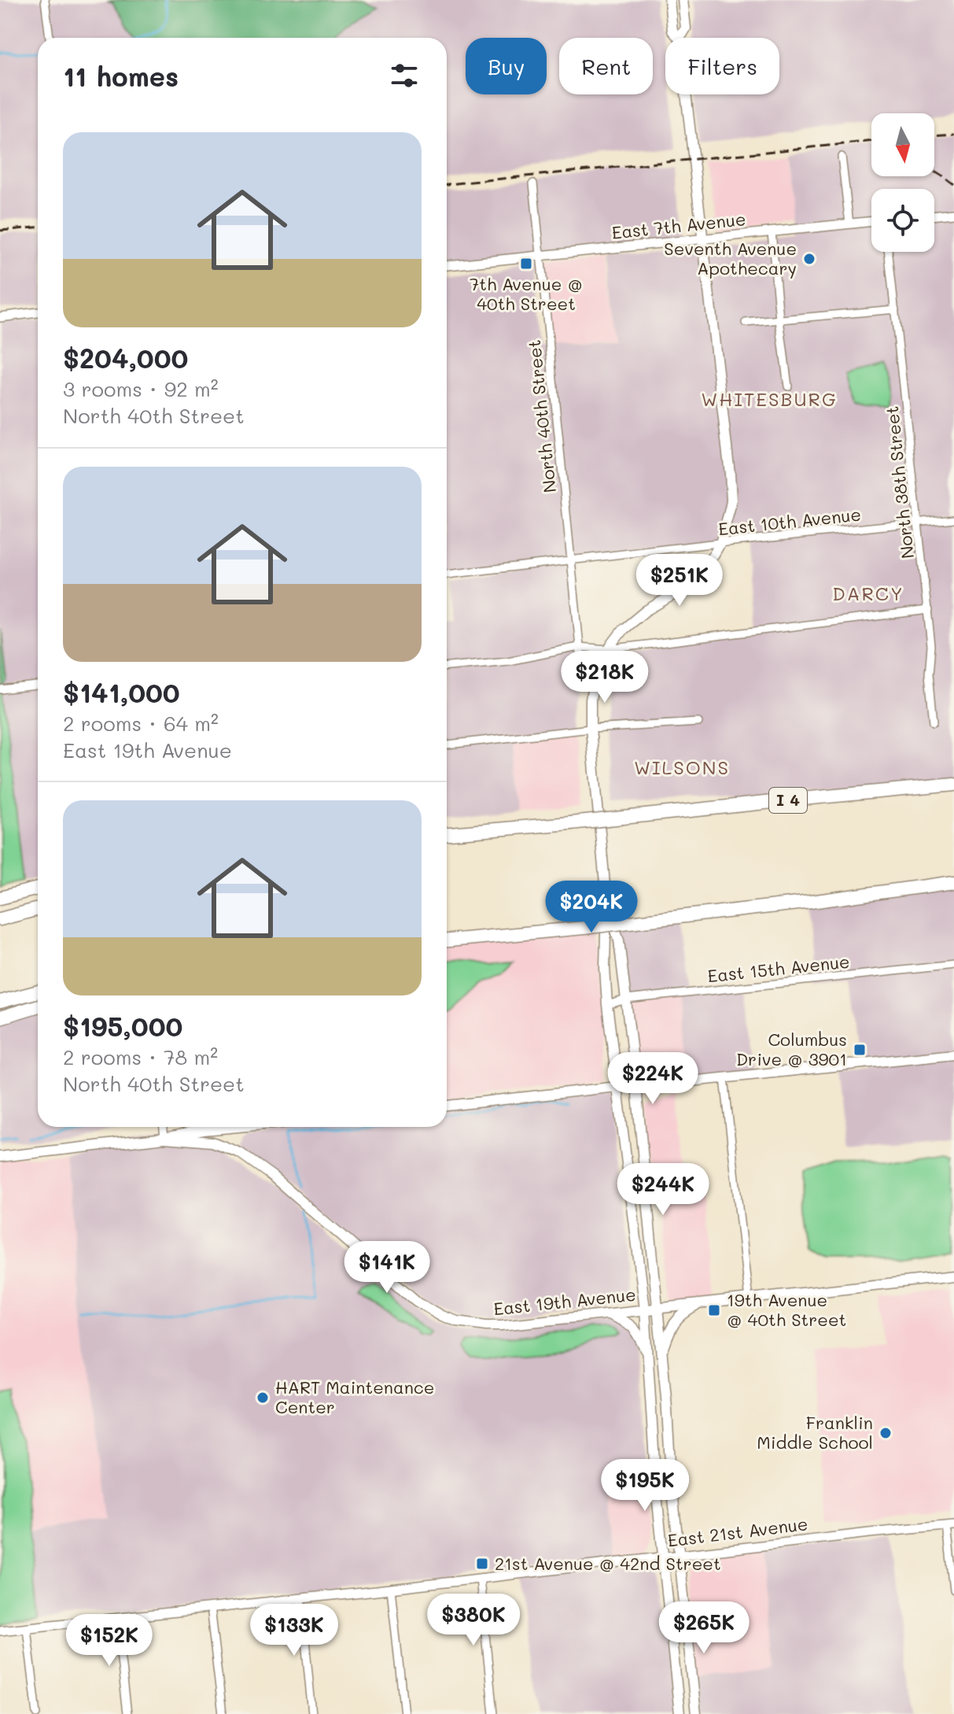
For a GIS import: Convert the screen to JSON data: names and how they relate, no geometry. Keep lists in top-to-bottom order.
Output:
{
  "streets": {
    "highway": ["I 4"],
    "main road": ["East 19th Avenue"],
    "street": [
      "East 7th Avenue",
      "North 40th Street",
      "North 38th Street",
      "East 10th Avenue",
      "East 15th Avenue",
      "East 21st Avenue"
    ]
  },
  "crossings": [
    ["East 7th Avenue", "North 40th Street"],
    ["North 40th Street", "East 10th Avenue"],
    ["North 38th Street", "East 10th Avenue"]
  ],
  "districts": ["WHITESBURG", "DARCY", "WILSONS"],
  "places": {
    "other": ["Seventh Avenue Apothecary", "HART Maintenance Center", "Franklin Middle School"],
    "transit": [
      "7th Avenue @ 40th Street",
      "Columbus Drive @ 3901",
      "19th Avenue @ 40th Street",
      "21st Avenue @ 42nd Street"
    ]
  },
  "north": "bottom",
  "page": {
    "chip": ["Buy", "Rent", "Filters"],
    "heading": "11 homes",
    "list": [
      {
        "name": "$204,000",
        "note": "3 rooms · 92 m² · North 40th Street"
      },
      {
        "name": "$141,000",
        "note": "2 rooms · 64 m² · East 19th Avenue"
      },
      {
        "name": "$195,000",
        "note": "2 rooms · 78 m² · North 40th Street"
      }
    ],
    "price": [
      "$251K",
      "$218K",
      "$204K",
      "$224K",
      "$244K",
      "$141K",
      "$195K",
      "$380K",
      "$265K",
      "$133K",
      "$152K"
    ]
  }
}
